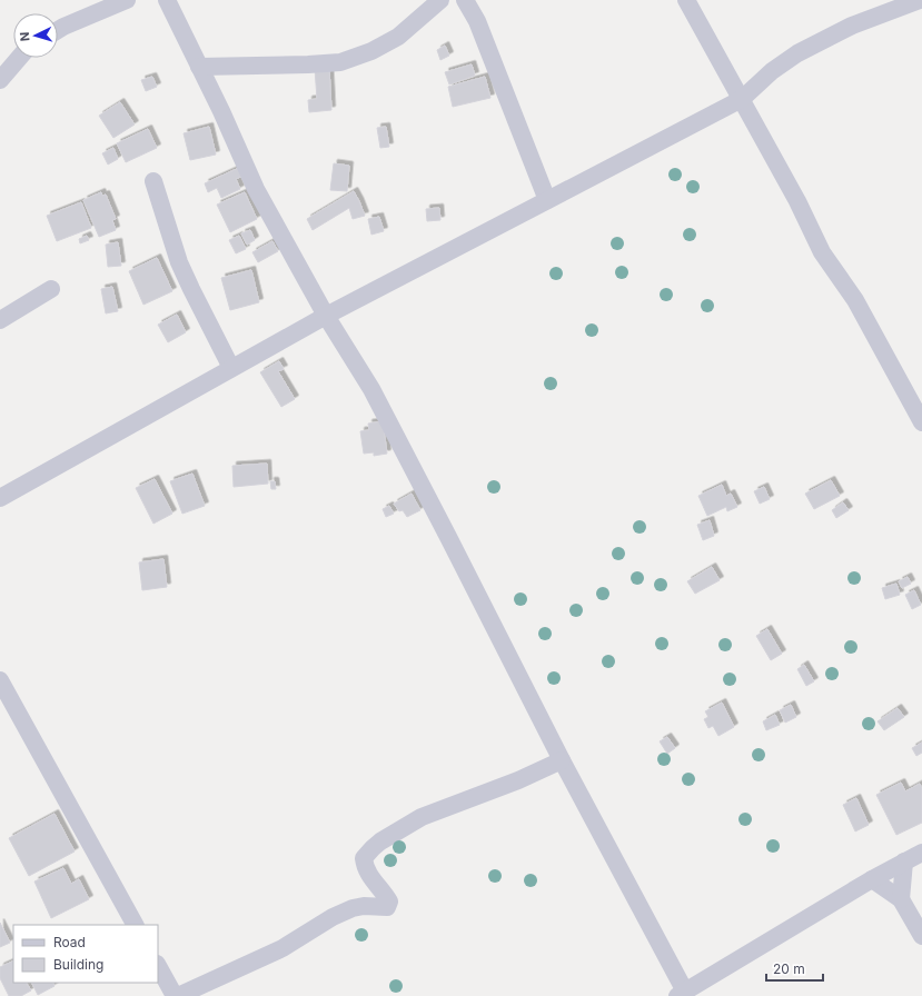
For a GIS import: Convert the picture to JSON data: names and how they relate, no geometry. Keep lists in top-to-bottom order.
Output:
{
  "legend": ["Road", "Building"],
  "scale_bar": "20 m",
  "north": "left"
}
